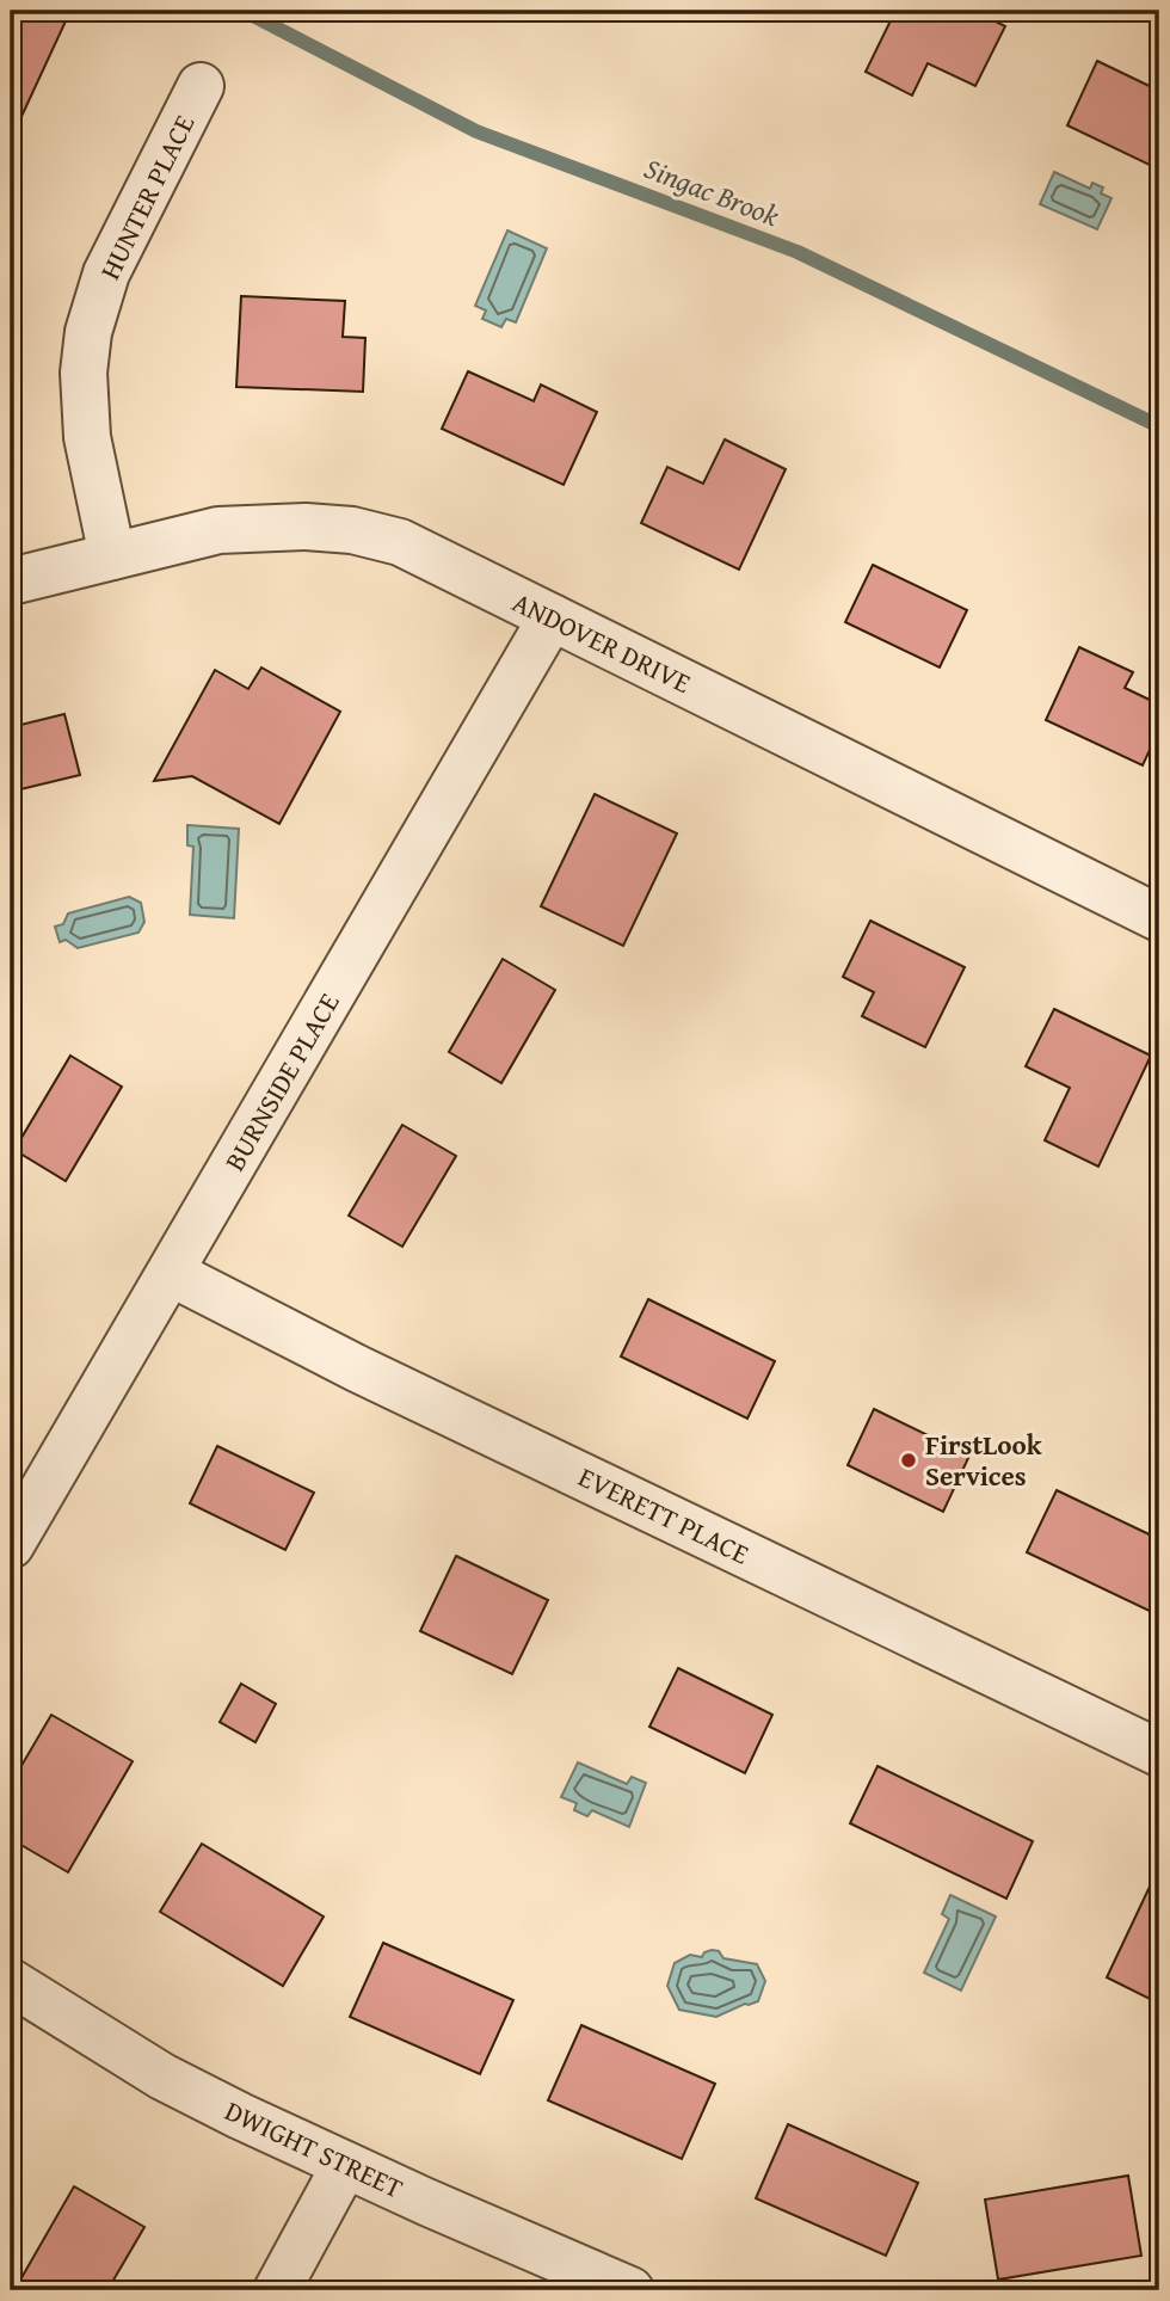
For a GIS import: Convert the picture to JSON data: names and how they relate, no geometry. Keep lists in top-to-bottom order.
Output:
{
  "streets": {
    "street": [
      "HUNTER PLACE",
      "ANDOVER DRIVE",
      "BURNSIDE PLACE",
      "EVERETT PLACE",
      "DWIGHT STREET"
    ]
  },
  "crossings": [
    ["HUNTER PLACE", "ANDOVER DRIVE"],
    ["ANDOVER DRIVE", "BURNSIDE PLACE"],
    ["BURNSIDE PLACE", "EVERETT PLACE"]
  ],
  "water": ["Singac Brook"],
  "places": ["FirstLook Services"]
}
